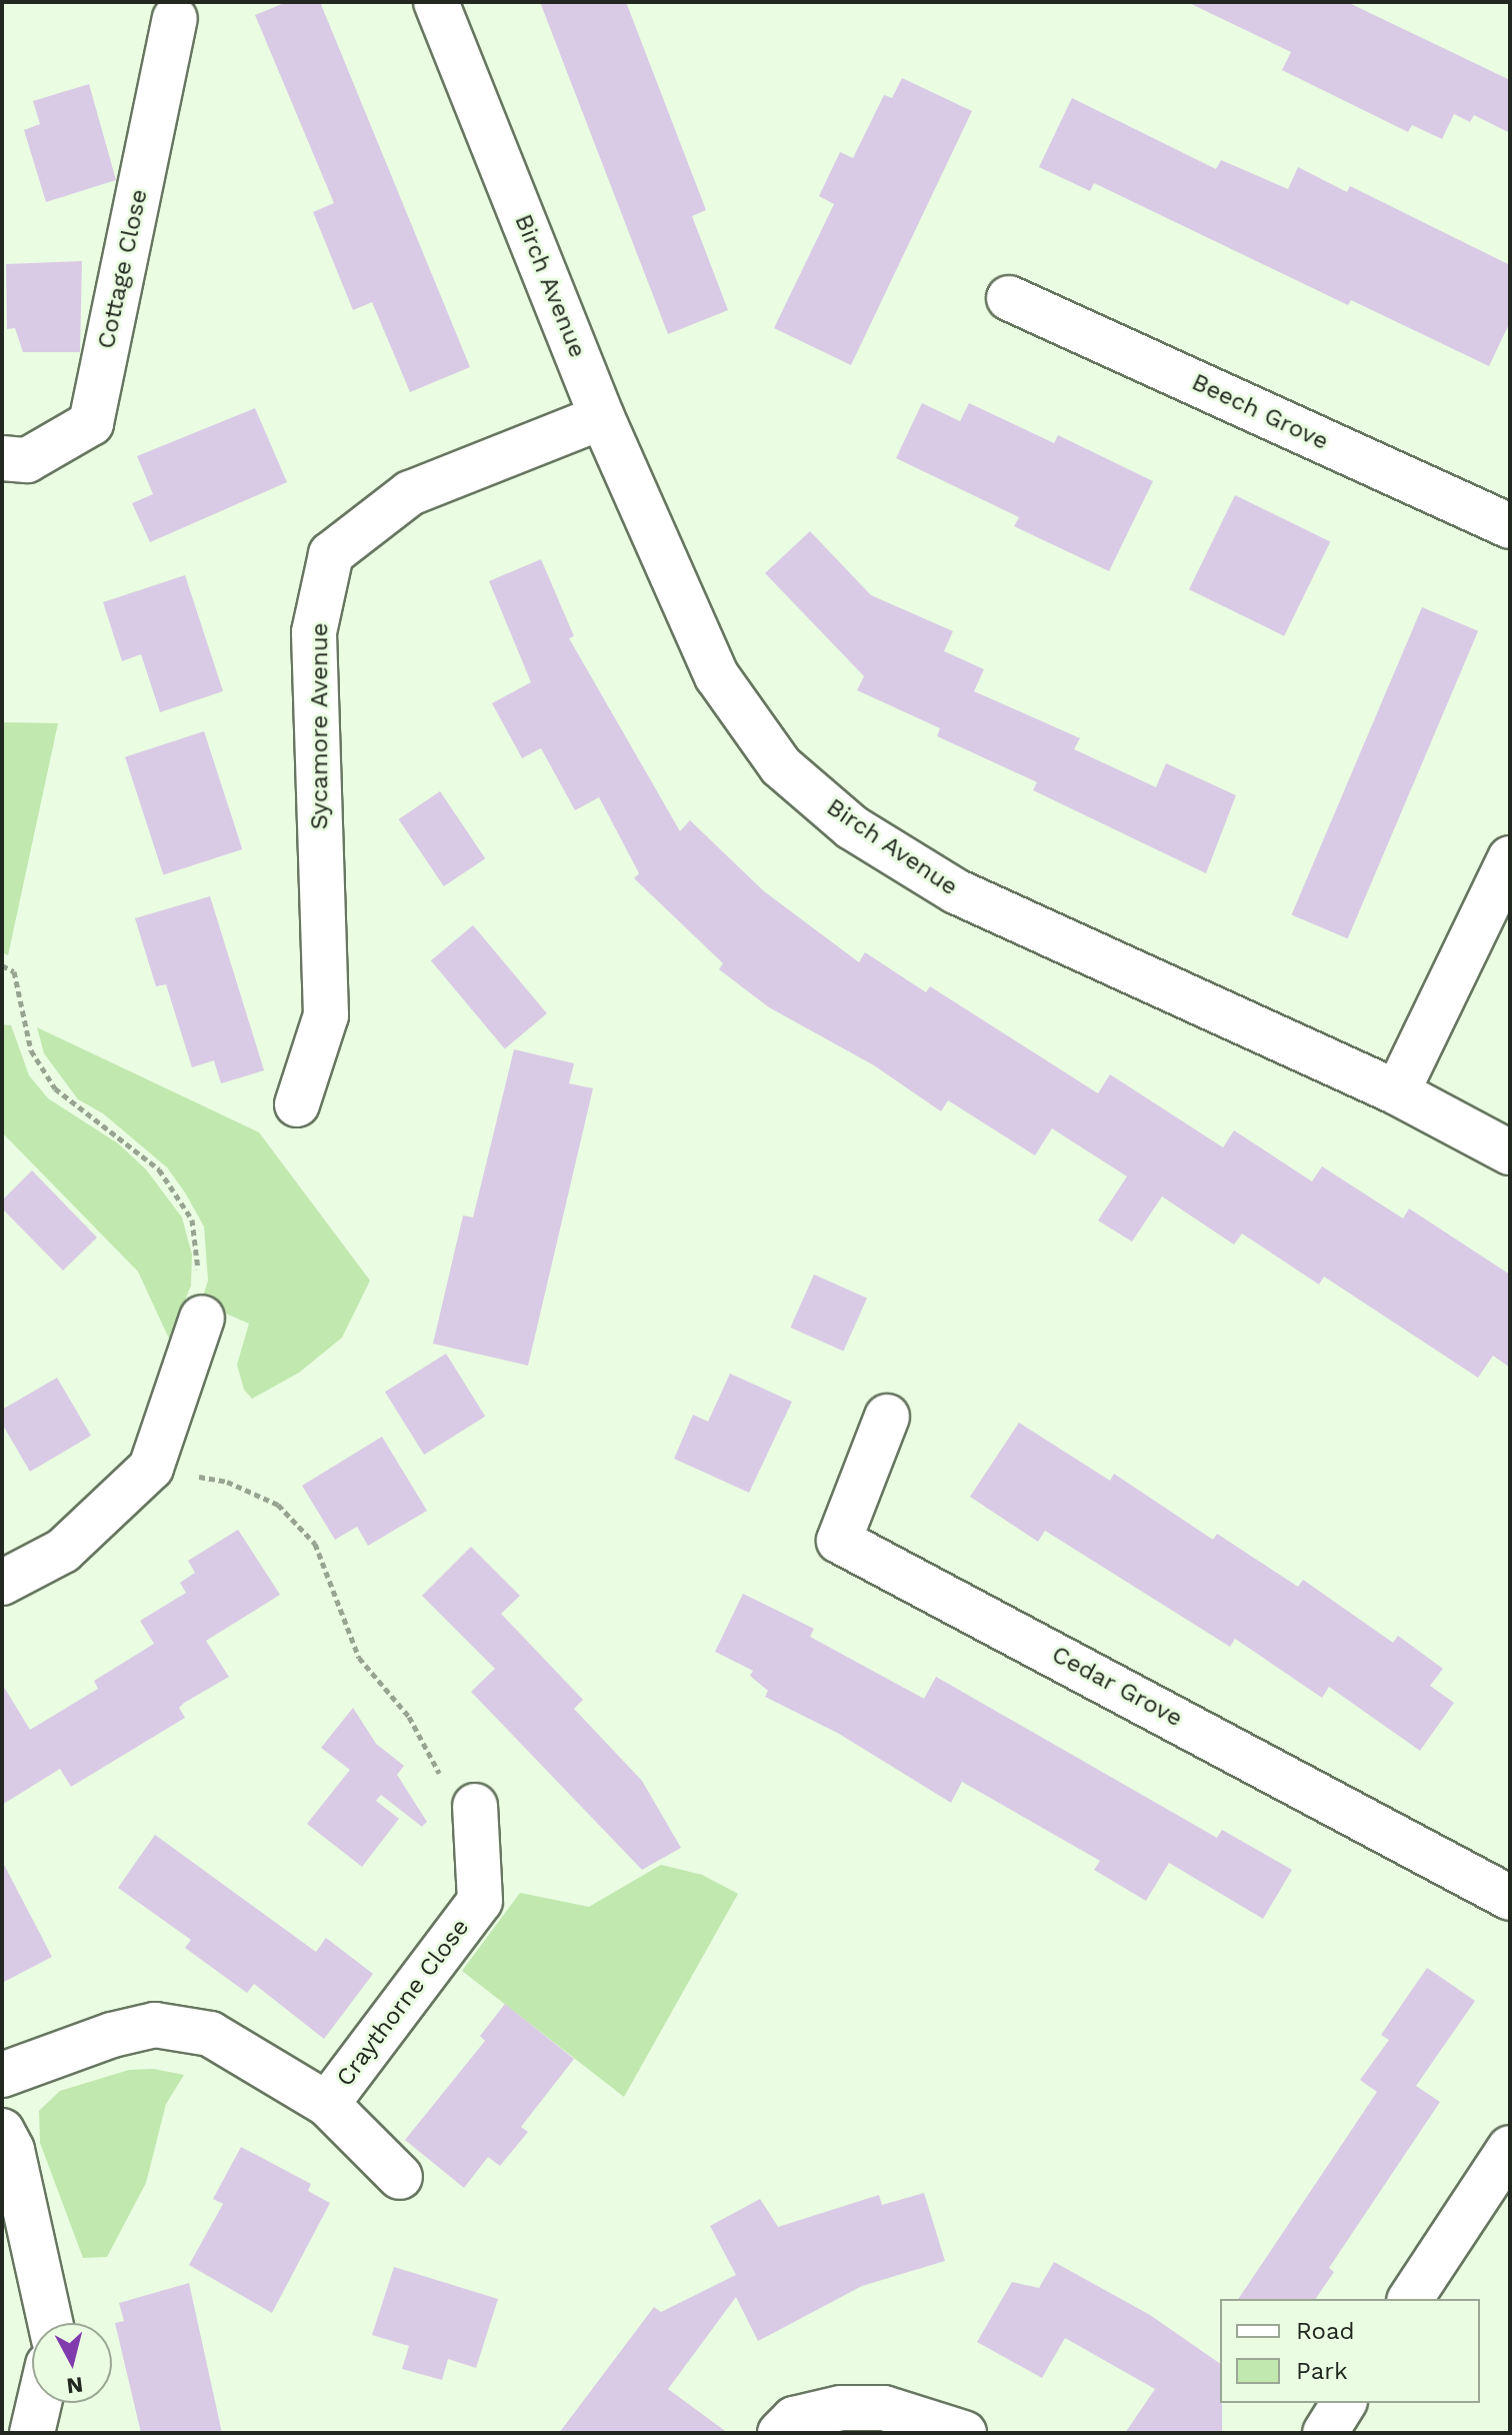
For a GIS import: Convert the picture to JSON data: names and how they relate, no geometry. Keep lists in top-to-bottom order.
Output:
{
  "streets": {
    "street": [
      "Cottage Close",
      "Birch Avenue",
      "Beech Grove",
      "Sycamore Avenue",
      "Cedar Grove",
      "Craythorne Close"
    ]
  },
  "crossings": [
    ["Birch Avenue", "Sycamore Avenue"]
  ],
  "legend": ["Road", "Park"],
  "north": "bottom"
}
